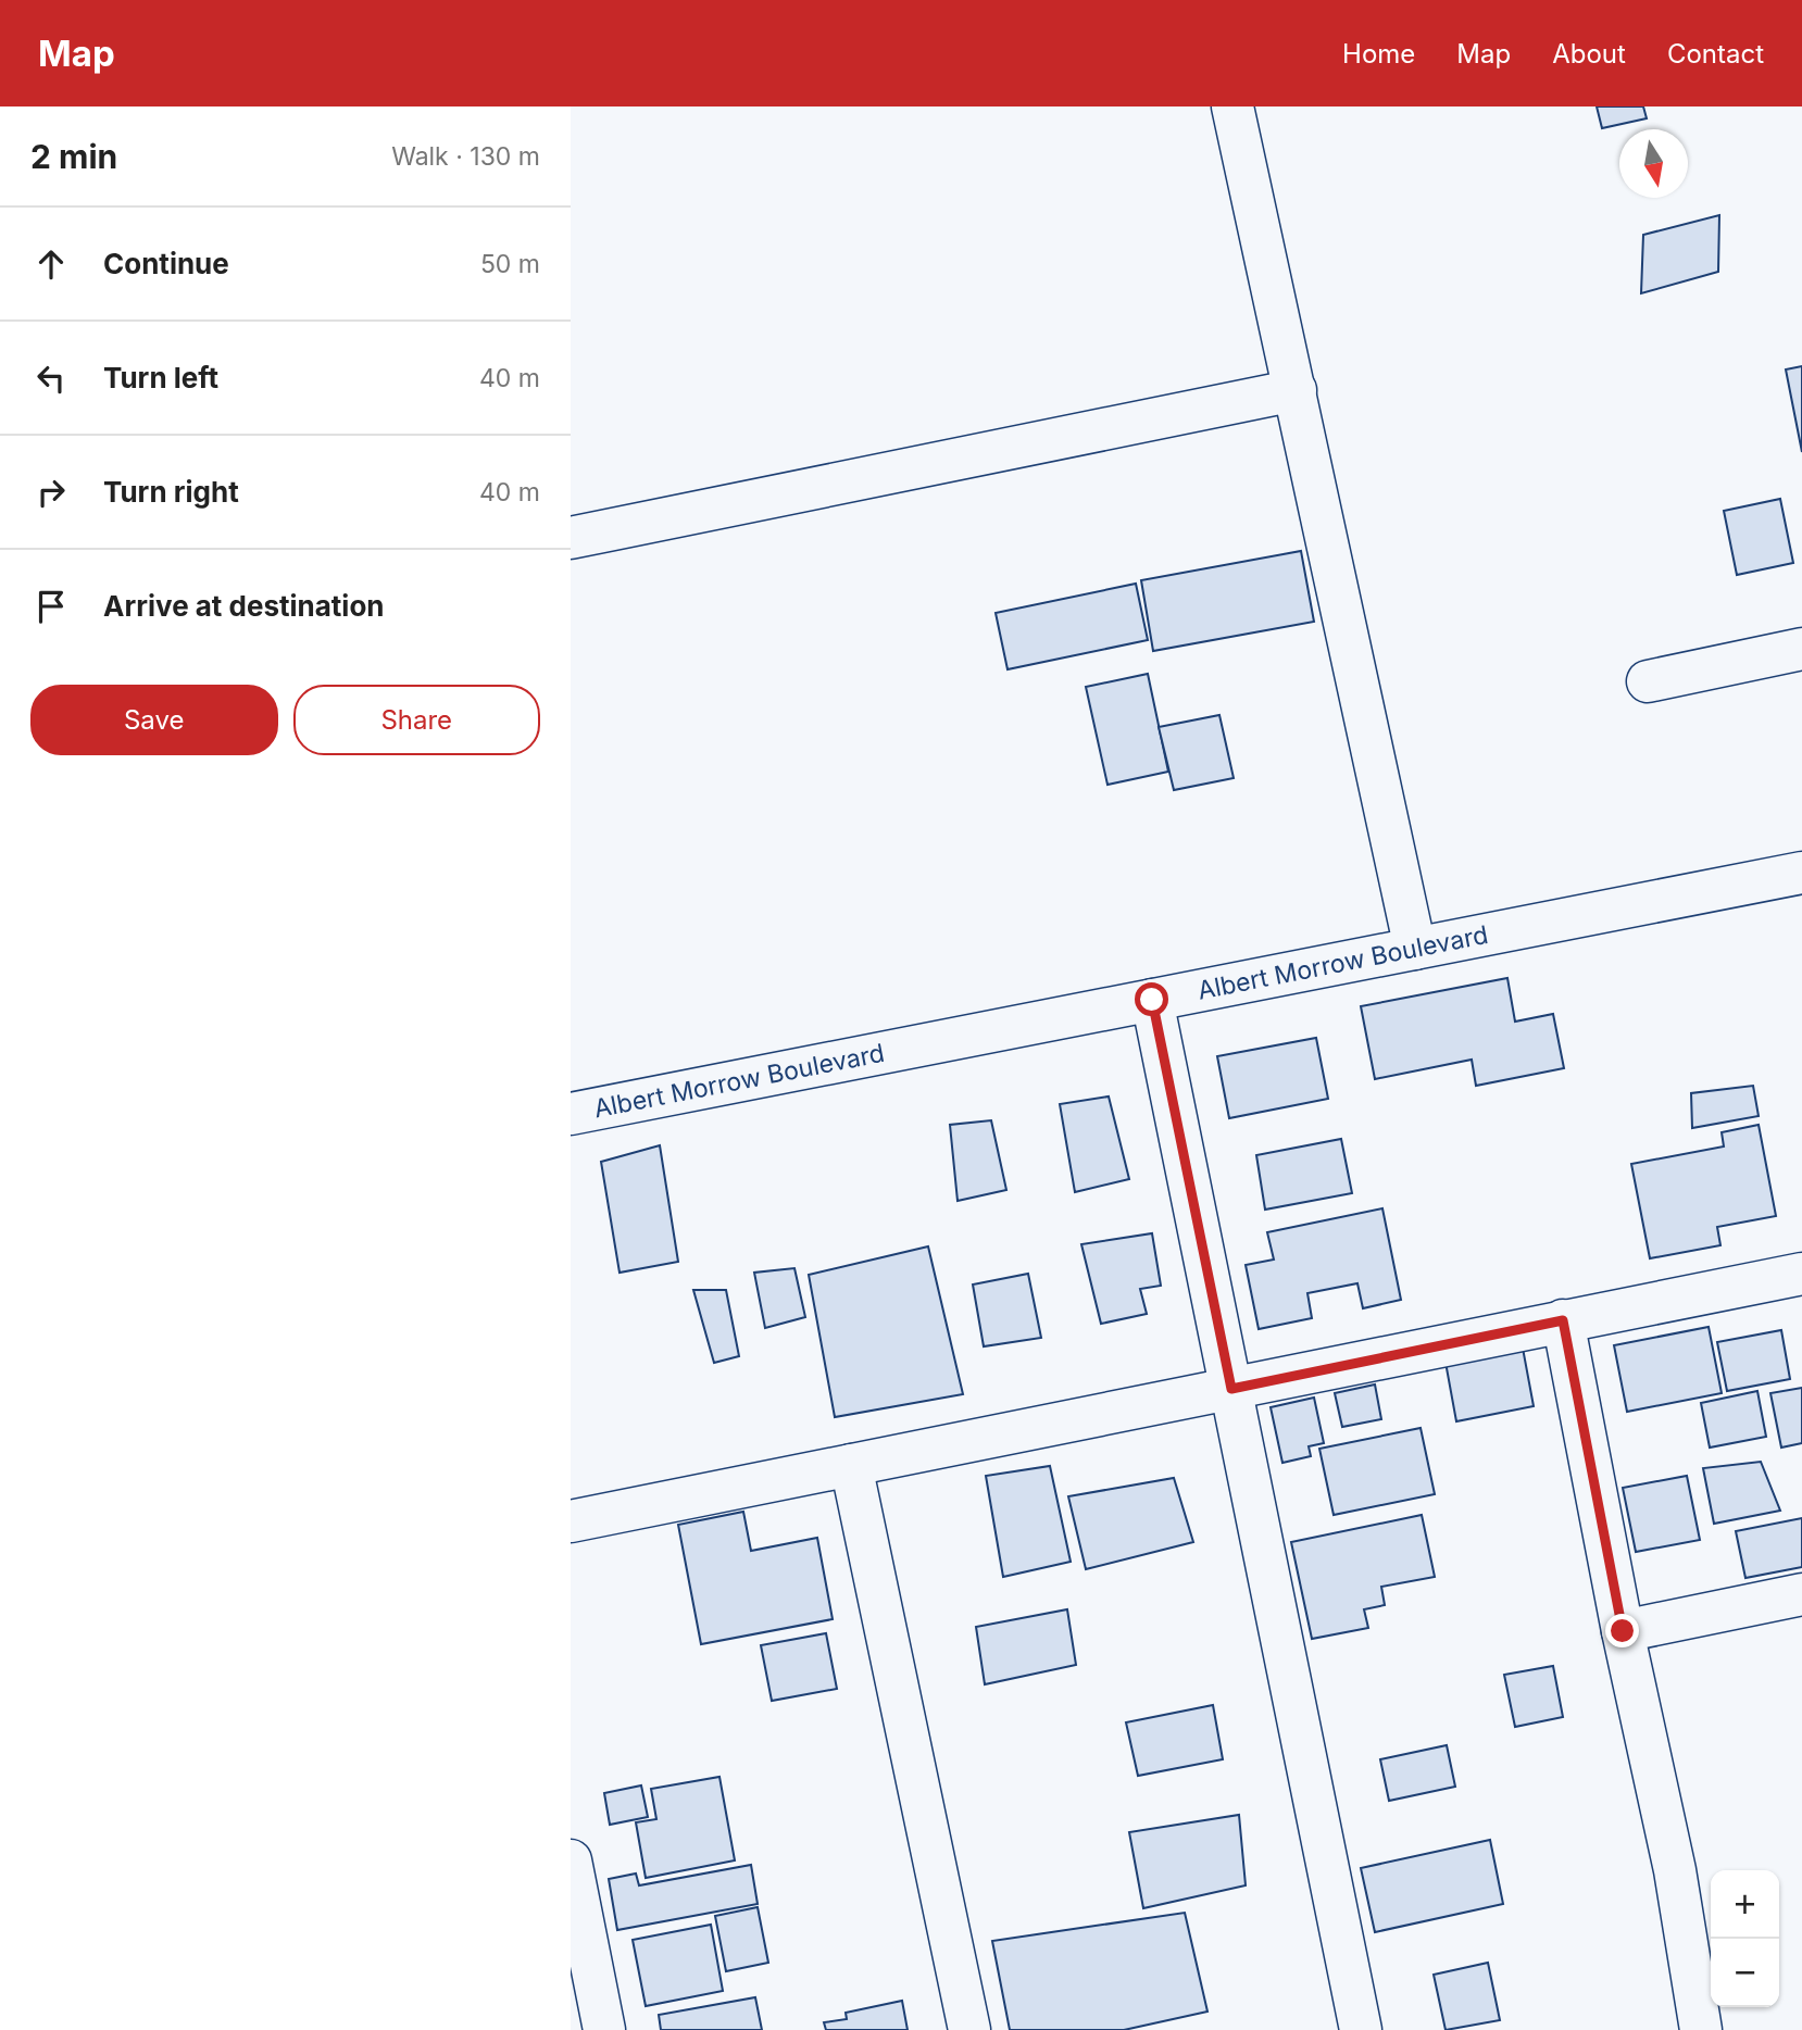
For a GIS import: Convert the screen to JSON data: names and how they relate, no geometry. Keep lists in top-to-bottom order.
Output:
{
  "streets": {
    "main road": ["Albert Morrow Boulevard"]
  },
  "north": "bottom",
  "page": {
    "header": "Map",
    "nav": [
      "Home",
      "Map",
      "About",
      "Contact"
    ],
    "heading": ["2 min", "Walk · 130 m"],
    "list": [
      ["Continue", "50 m"],
      ["Turn left", "40 m"],
      ["Turn right", "40 m"],
      "Arrive at destination"
    ],
    "buttons": ["Save", "Share"],
    "map_buttons": ["+", "−"]
  }
}
